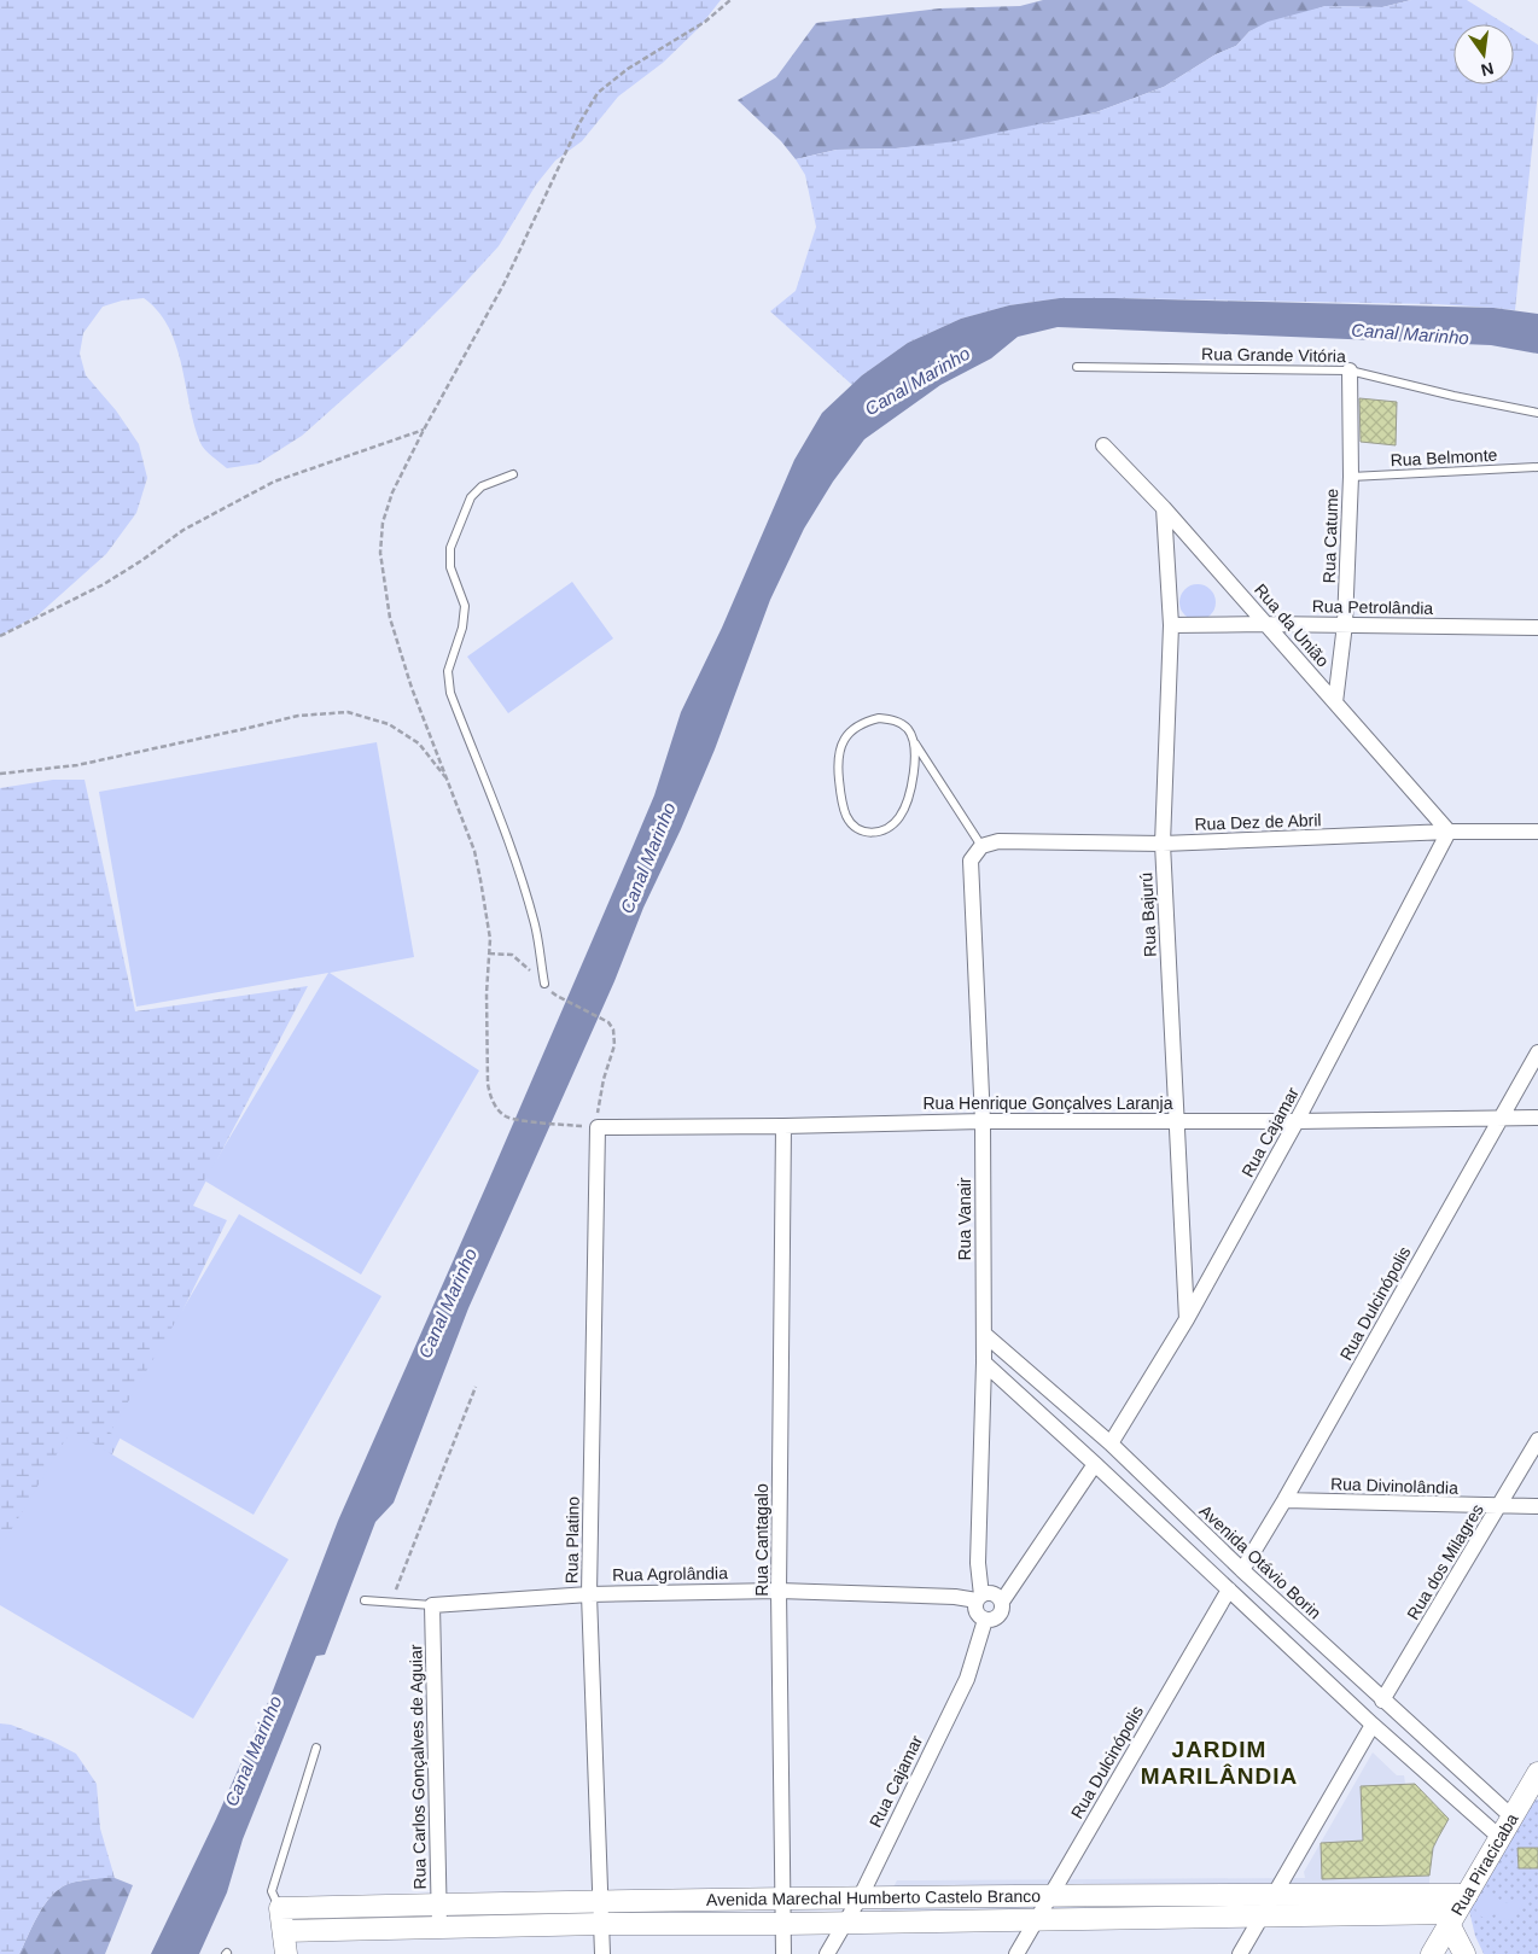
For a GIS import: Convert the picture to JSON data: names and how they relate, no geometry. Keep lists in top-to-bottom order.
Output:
{
  "streets": {
    "street": [
      "Rua Catume",
      "Rua Petrolândia",
      "Rua da União",
      "Rua Dez de Abril",
      "Rua Bajurú",
      "Rua Henrique Gonçalves Laranja",
      "Rua Cajamar",
      "Rua Vanair",
      "Rua Dulcinópolis",
      "Rua Divinolândia",
      "Rua Platino",
      "Rua Cantagalo",
      "Avenida Otávio Borin",
      "Rua dos Milagres",
      "Rua Agrolândia",
      "Rua Carlos Gonçalves de Aguiar",
      "Rua Piracicaba",
      "Avenida Marechal Humberto Castelo Branco"
    ],
    "lane": ["Rua Grande Vitória", "Rua Belmonte"]
  },
  "crossings": [
    ["Rua Grande Vitória", "Rua Catume"],
    ["Rua Belmonte", "Rua Catume"],
    ["Rua Catume", "Rua Petrolândia"],
    ["Rua Catume", "Rua da União"],
    ["Rua Petrolândia", "Rua da União"],
    ["Rua Petrolândia", "Rua Bajurú"],
    ["Rua da União", "Rua Dez de Abril"],
    ["Rua da União", "Rua Bajurú"],
    ["Rua da União", "Rua Cajamar"],
    ["Rua Dez de Abril", "Rua Bajurú"],
    ["Rua Dez de Abril", "Rua Cajamar"],
    ["Rua Dez de Abril", "Rua Vanair"],
    ["Rua Bajurú", "Rua Henrique Gonçalves Laranja"],
    ["Rua Bajurú", "Rua Cajamar"],
    ["Rua Henrique Gonçalves Laranja", "Rua Cajamar"],
    ["Rua Henrique Gonçalves Laranja", "Rua Vanair"],
    ["Rua Henrique Gonçalves Laranja", "Rua Dulcinópolis"],
    ["Rua Henrique Gonçalves Laranja", "Rua Platino"],
    ["Rua Henrique Gonçalves Laranja", "Rua Cantagalo"],
    ["Rua Cajamar", "Rua Vanair"],
    ["Rua Cajamar", "Avenida Otávio Borin"],
    ["Rua Cajamar", "Rua Agrolândia"],
    ["Rua Cajamar", "Avenida Marechal Humberto Castelo Branco"],
    ["Rua Vanair", "Avenida Otávio Borin"],
    ["Rua Vanair", "Rua Agrolândia"],
    ["Rua Dulcinópolis", "Rua Divinolândia"],
    ["Rua Dulcinópolis", "Avenida Otávio Borin"],
    ["Rua Dulcinópolis", "Avenida Marechal Humberto Castelo Branco"],
    ["Rua Divinolândia", "Rua dos Milagres"],
    ["Rua Platino", "Rua Agrolândia"],
    ["Rua Platino", "Avenida Marechal Humberto Castelo Branco"],
    ["Rua Cantagalo", "Rua Agrolândia"],
    ["Rua Cantagalo", "Avenida Marechal Humberto Castelo Branco"],
    ["Avenida Otávio Borin", "Rua dos Milagres"],
    ["Avenida Otávio Borin", "Rua Piracicaba"],
    ["Rua Agrolândia", "Rua Carlos Gonçalves de Aguiar"],
    ["Rua Carlos Gonçalves de Aguiar", "Avenida Marechal Humberto Castelo Branco"],
    ["Rua Piracicaba", "Avenida Marechal Humberto Castelo Branco"]
  ],
  "districts": ["JARDIM MARILÂNDIA"],
  "water": ["Canal Marinho"],
  "north": "bottom"
}
